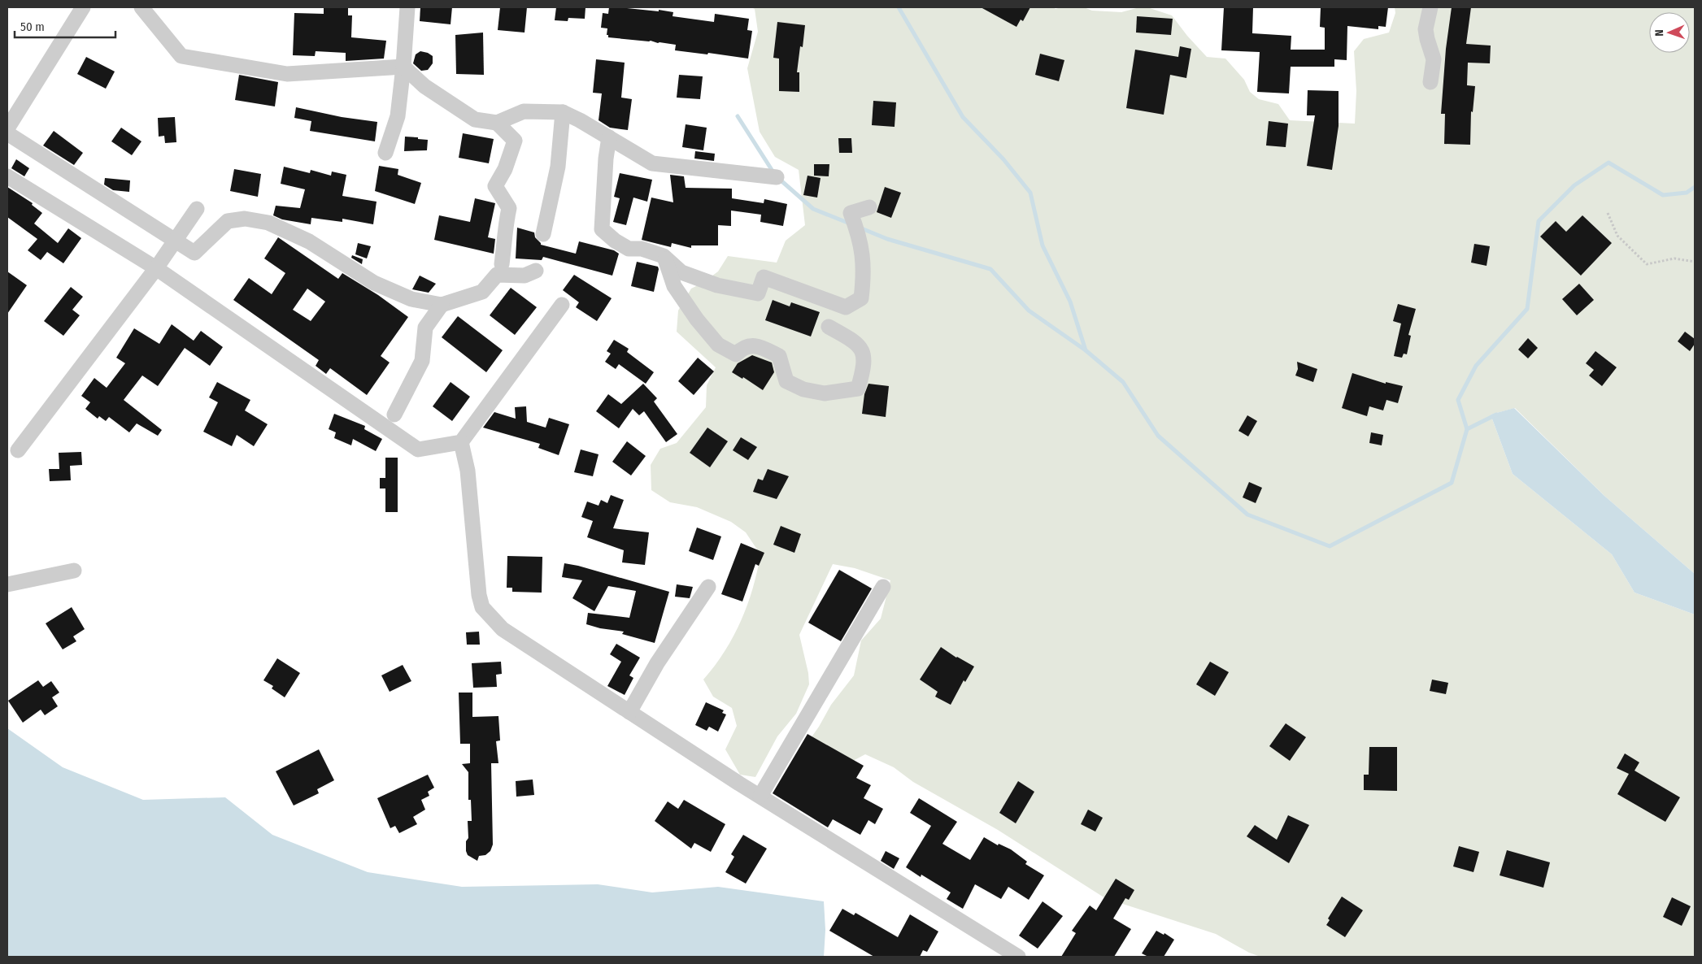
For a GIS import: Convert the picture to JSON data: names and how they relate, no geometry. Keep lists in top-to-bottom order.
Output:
{
  "scale_bar": "50 m",
  "north": "left"
}
